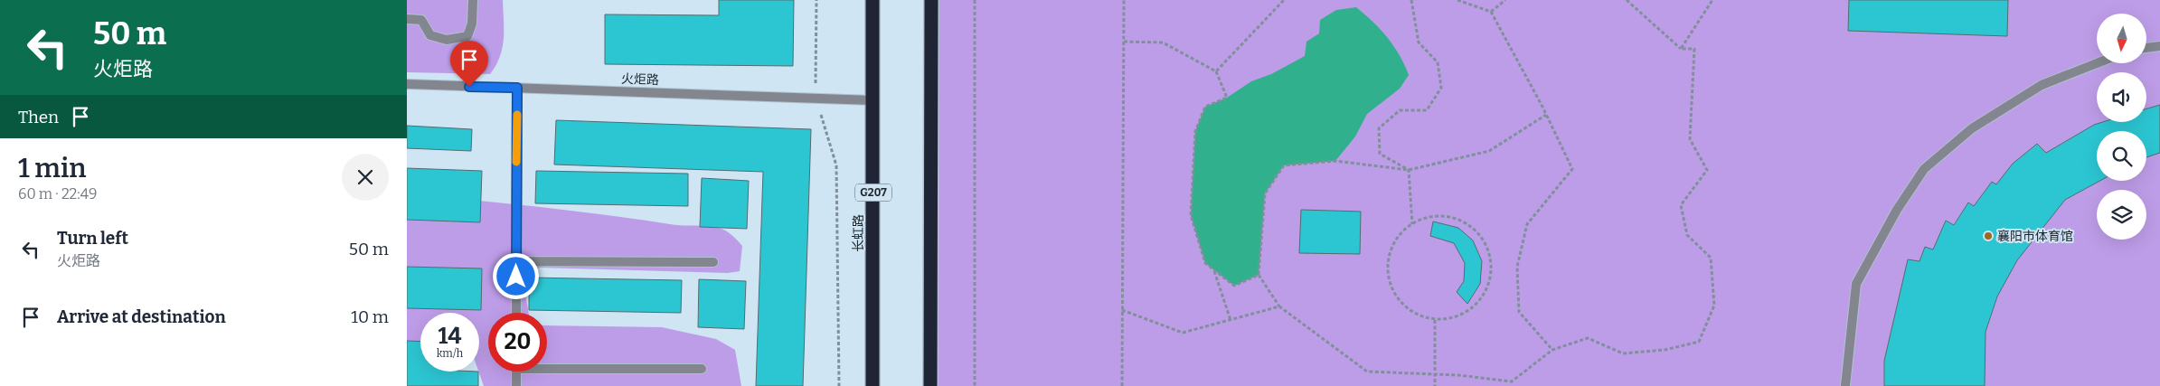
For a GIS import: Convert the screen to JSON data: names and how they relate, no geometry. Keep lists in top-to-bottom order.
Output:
{
  "streets": {
    "highway": ["G207", "长虹路"],
    "street": ["火炬路"]
  },
  "crossings": [
    ["火炬路", "长虹路"]
  ],
  "places": ["襄阳市体育馆"],
  "north": "bottom",
  "page": {
    "turn": ["50 m", "火炬路"],
    "then": "Then",
    "heading": ["1 min", "60 m · 22:49"],
    "list": [
      {
        "name": "Turn left",
        "note": "火炬路",
        "value": "50 m"
      },
      {
        "name": "Arrive at destination",
        "value": "10 m"
      }
    ],
    "speed": "14 km/h",
    "limit": "20"
  }
}
